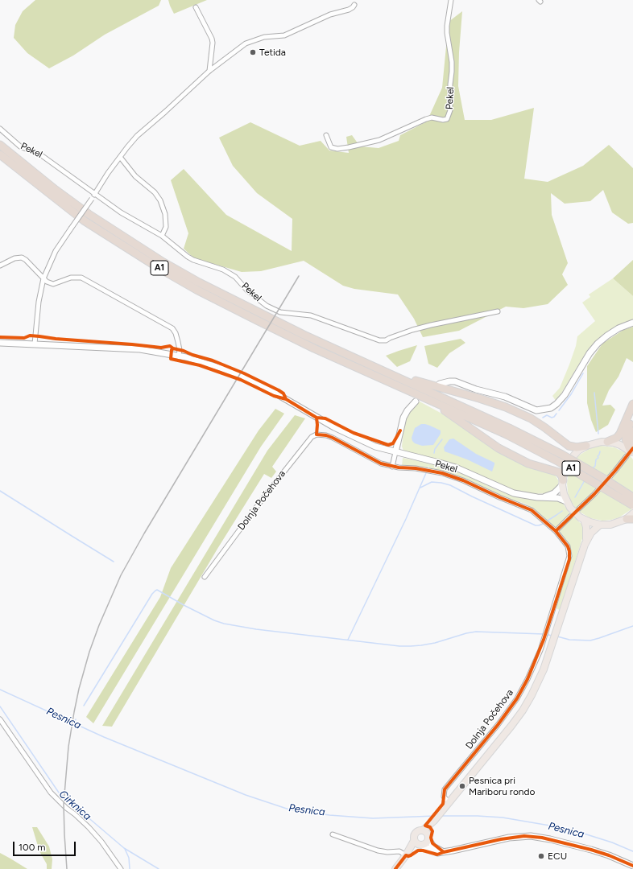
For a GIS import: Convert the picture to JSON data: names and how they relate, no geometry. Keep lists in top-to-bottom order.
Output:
{
  "streets": {
    "highway": ["A1"],
    "main road": ["Dolnja Počehova"],
    "street": ["Pekel"]
  },
  "crossings": [
    ["Pekel", "Dolnja Počehova"]
  ],
  "water": ["Pesnica", "Cirknica"],
  "places": ["Tetida", "Pesnica pri Mariboru rondo", "ECU"],
  "scale_bar": "100 m"
}
